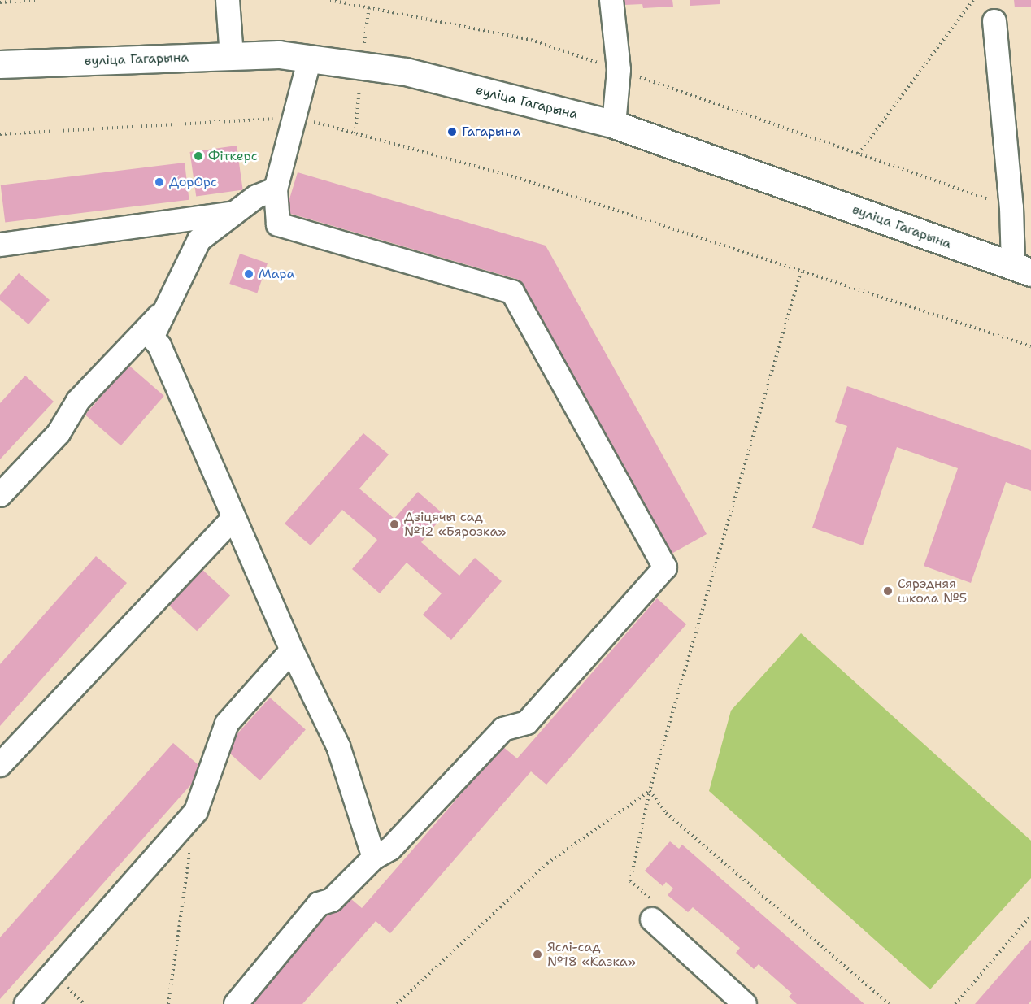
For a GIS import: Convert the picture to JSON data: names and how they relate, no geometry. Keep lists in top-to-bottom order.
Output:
{
  "streets": {
    "main road": ["вуліца Гагарына"]
  },
  "places": [
    "Гагарына",
    "Фіткерс",
    "ДорОрс",
    "Мара",
    "Дзіцячы сад №12 «Бярозка»",
    "Сярэдняя школа №5",
    "Яслі-сад №18 «Казка»"
  ]
}
